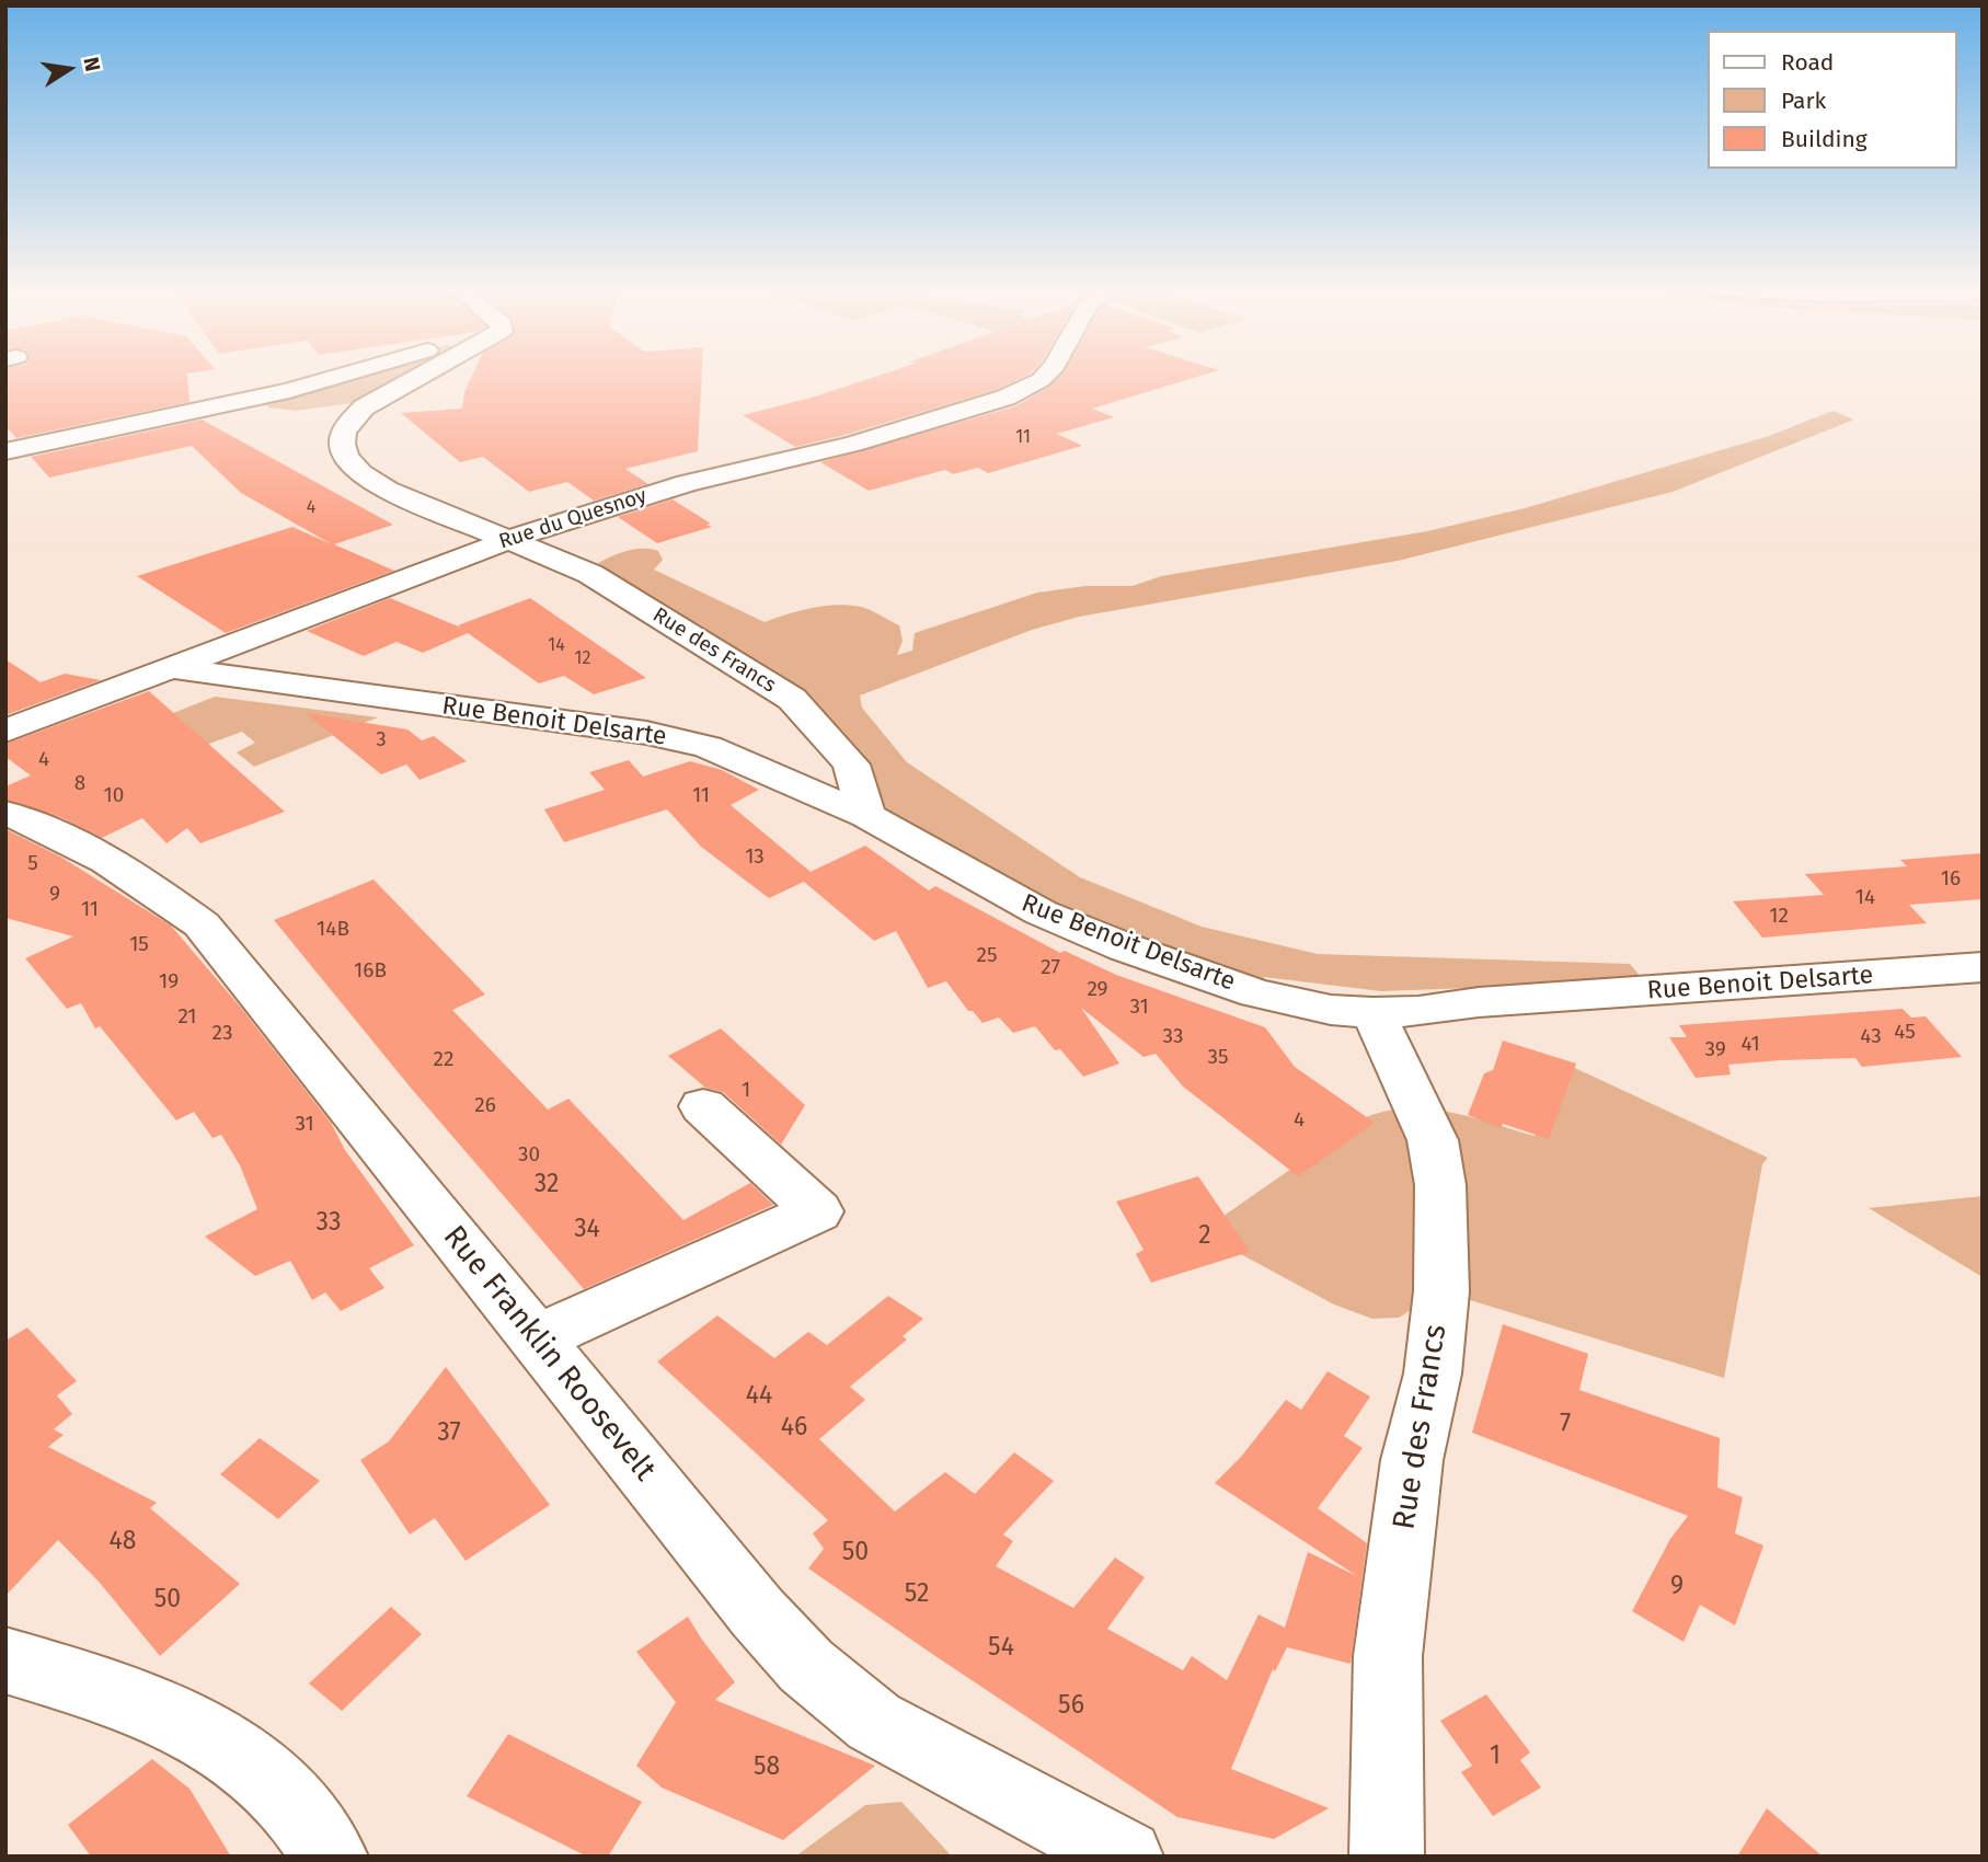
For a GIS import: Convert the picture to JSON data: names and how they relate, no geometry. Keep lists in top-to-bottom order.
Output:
{
  "streets": {
    "street": [
      "Rue du Quesnoy",
      "Rue des Francs",
      "Rue Benoit Delsarte",
      "Rue Franklin Roosevelt"
    ]
  },
  "crossings": [
    ["Rue du Quesnoy", "Rue des Francs"],
    ["Rue du Quesnoy", "Rue Benoit Delsarte"],
    ["Rue des Francs", "Rue Benoit Delsarte"]
  ],
  "house_numbers": [
    "11",
    "4",
    "14",
    "12",
    "3",
    "4",
    "8",
    "10",
    "11",
    "13",
    "5",
    "16",
    "9",
    "14",
    "11",
    "12",
    "14B",
    "15",
    "25",
    "27",
    "16B",
    "19",
    "29",
    "31",
    "21",
    "45",
    "23",
    "33",
    "43",
    "41",
    "39",
    "35",
    "22",
    "1",
    "26",
    "4",
    "31",
    "30",
    "32",
    "33",
    "34",
    "2",
    "44",
    "7",
    "46",
    "37",
    "48",
    "50",
    "9",
    "52",
    "50",
    "54",
    "56",
    "1",
    "58"
  ],
  "legend": ["Road", "Park", "Building"],
  "north": "right"
}
